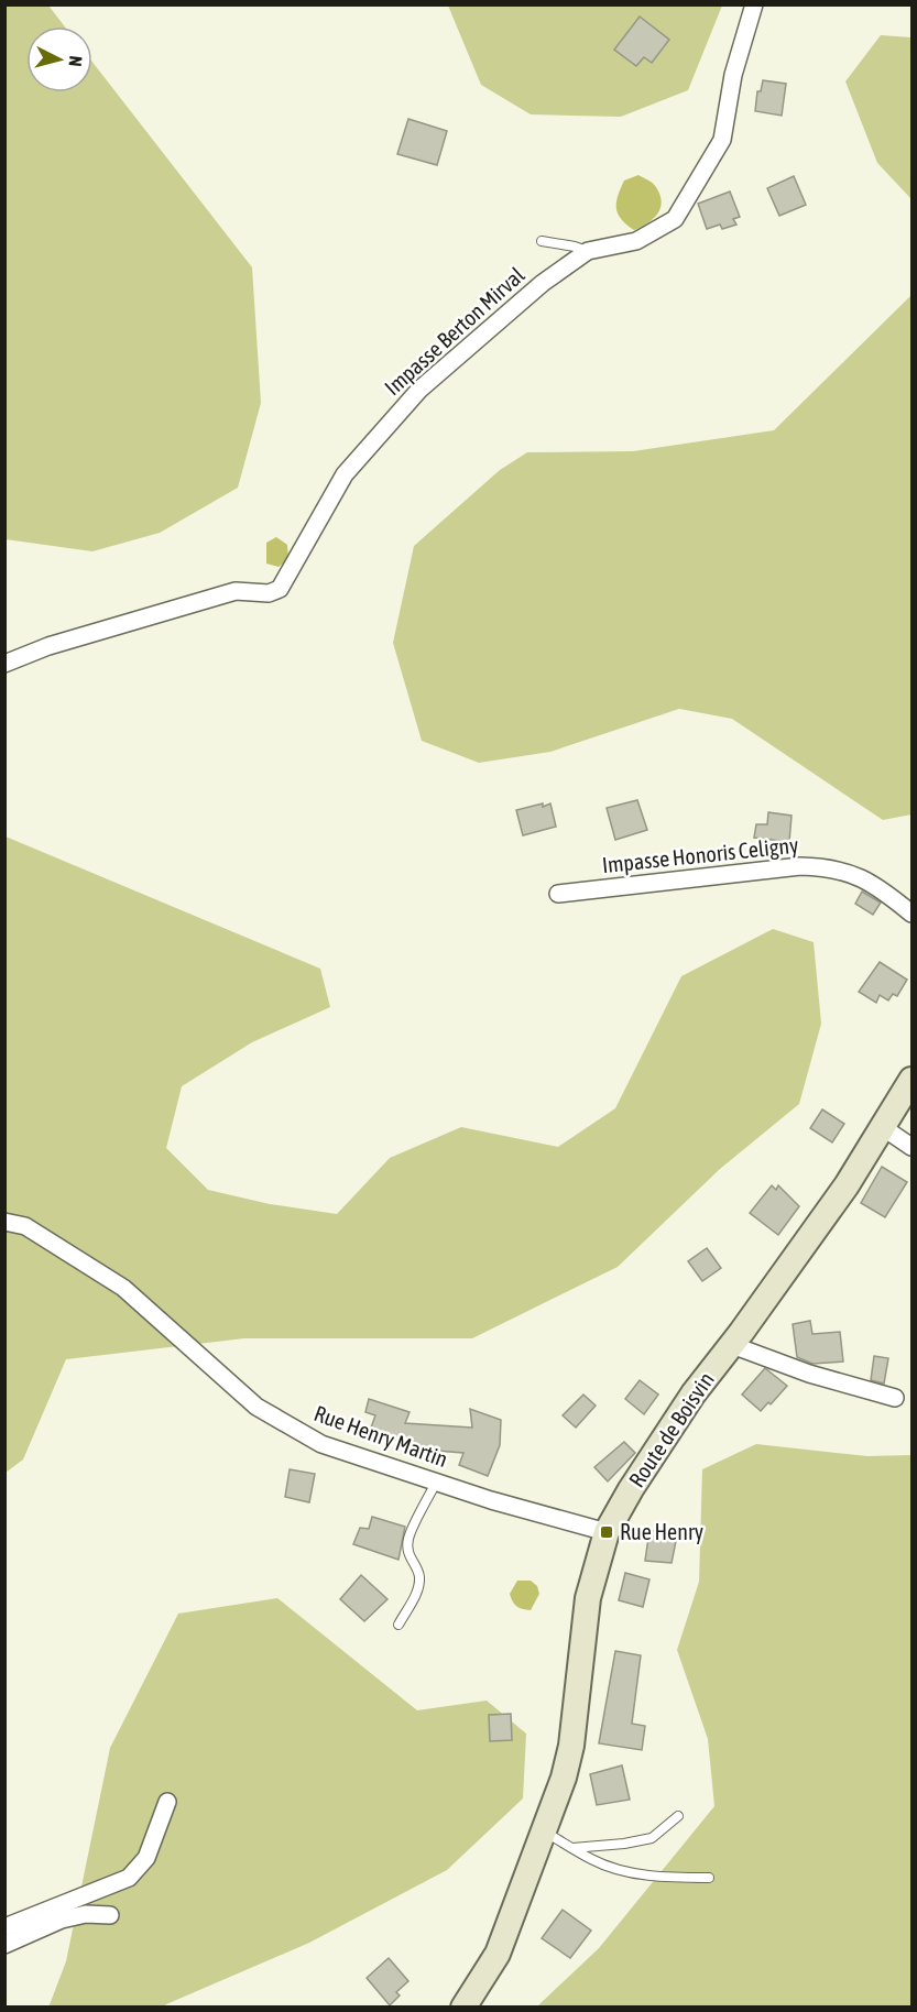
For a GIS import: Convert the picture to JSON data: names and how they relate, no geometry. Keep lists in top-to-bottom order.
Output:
{
  "streets": {
    "main road": ["Route de Boisvin"],
    "street": ["Impasse Berton Mirval", "Impasse Honoris Celigny", "Rue Henry Martin"]
  },
  "crossings": [
    ["Route de Boisvin", "Rue Henry Martin"]
  ],
  "places": {
    "transit": ["Rue Henry"]
  },
  "north": "right"
}
